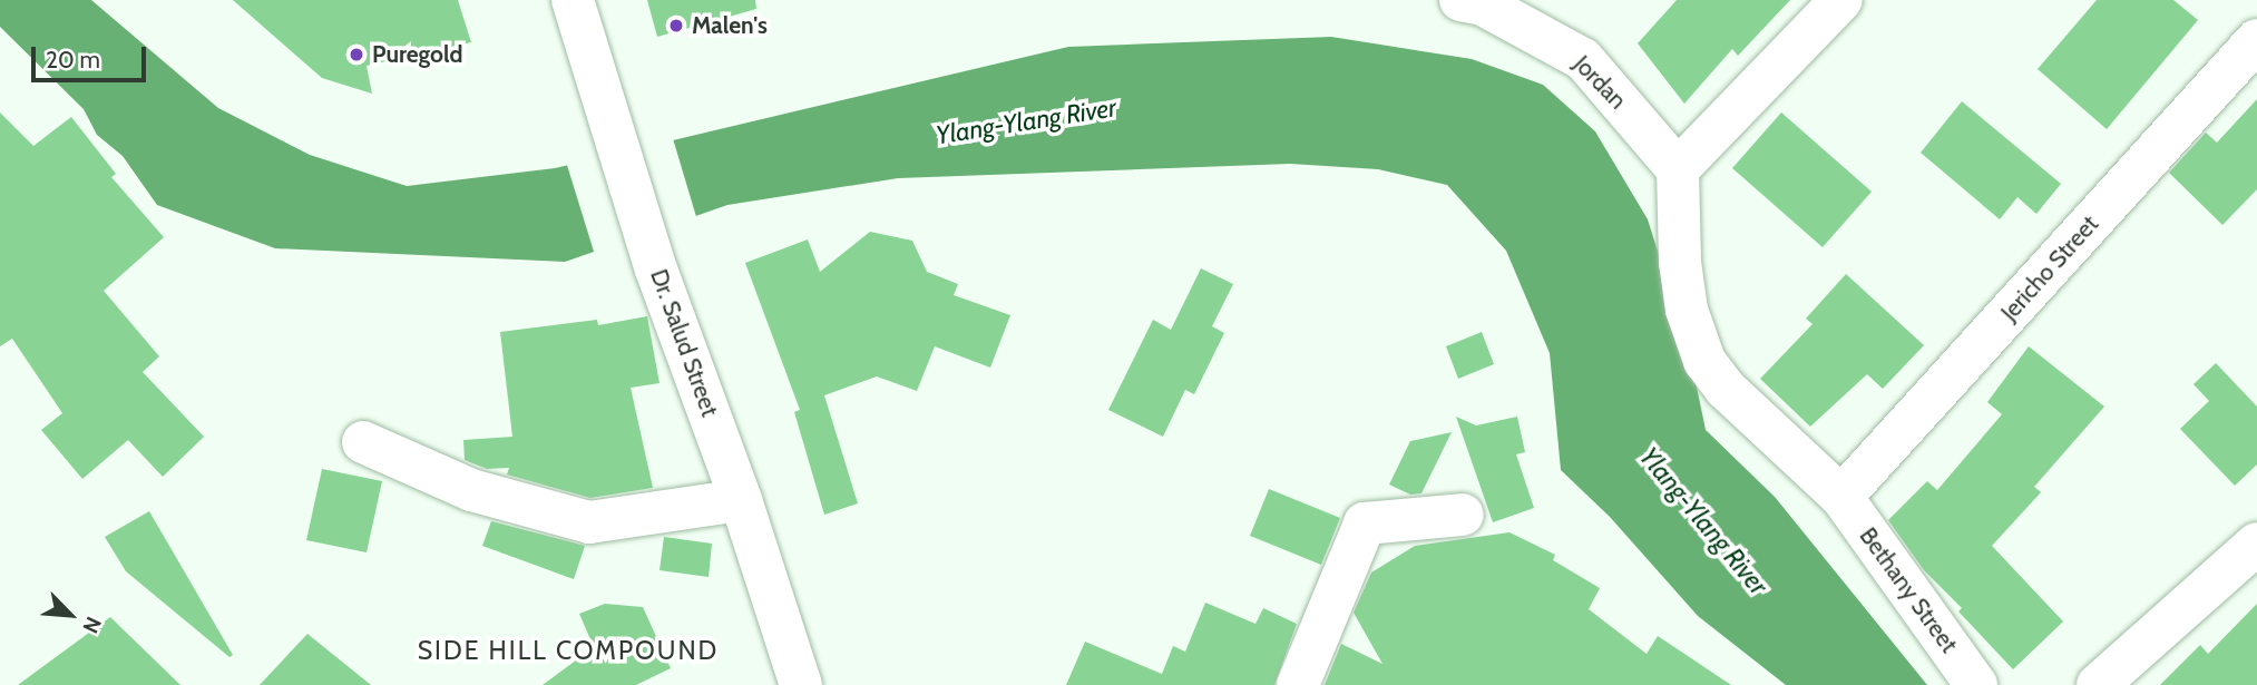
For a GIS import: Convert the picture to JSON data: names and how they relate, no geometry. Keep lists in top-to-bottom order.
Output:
{
  "streets": {
    "street": [
      "Jordan",
      "Jericho Street",
      "Dr. Salud Street",
      "Bethany Street"
    ]
  },
  "crossings": [
    ["Jordan", "Bethany Street"],
    ["Jericho Street", "Bethany Street"]
  ],
  "districts": ["SIDE HILL COMPOUND"],
  "water": ["Ylang-Ylang River"],
  "places": ["Malen's", "Puregold"],
  "scale_bar": "20 m",
  "north": "bottom right"
}
